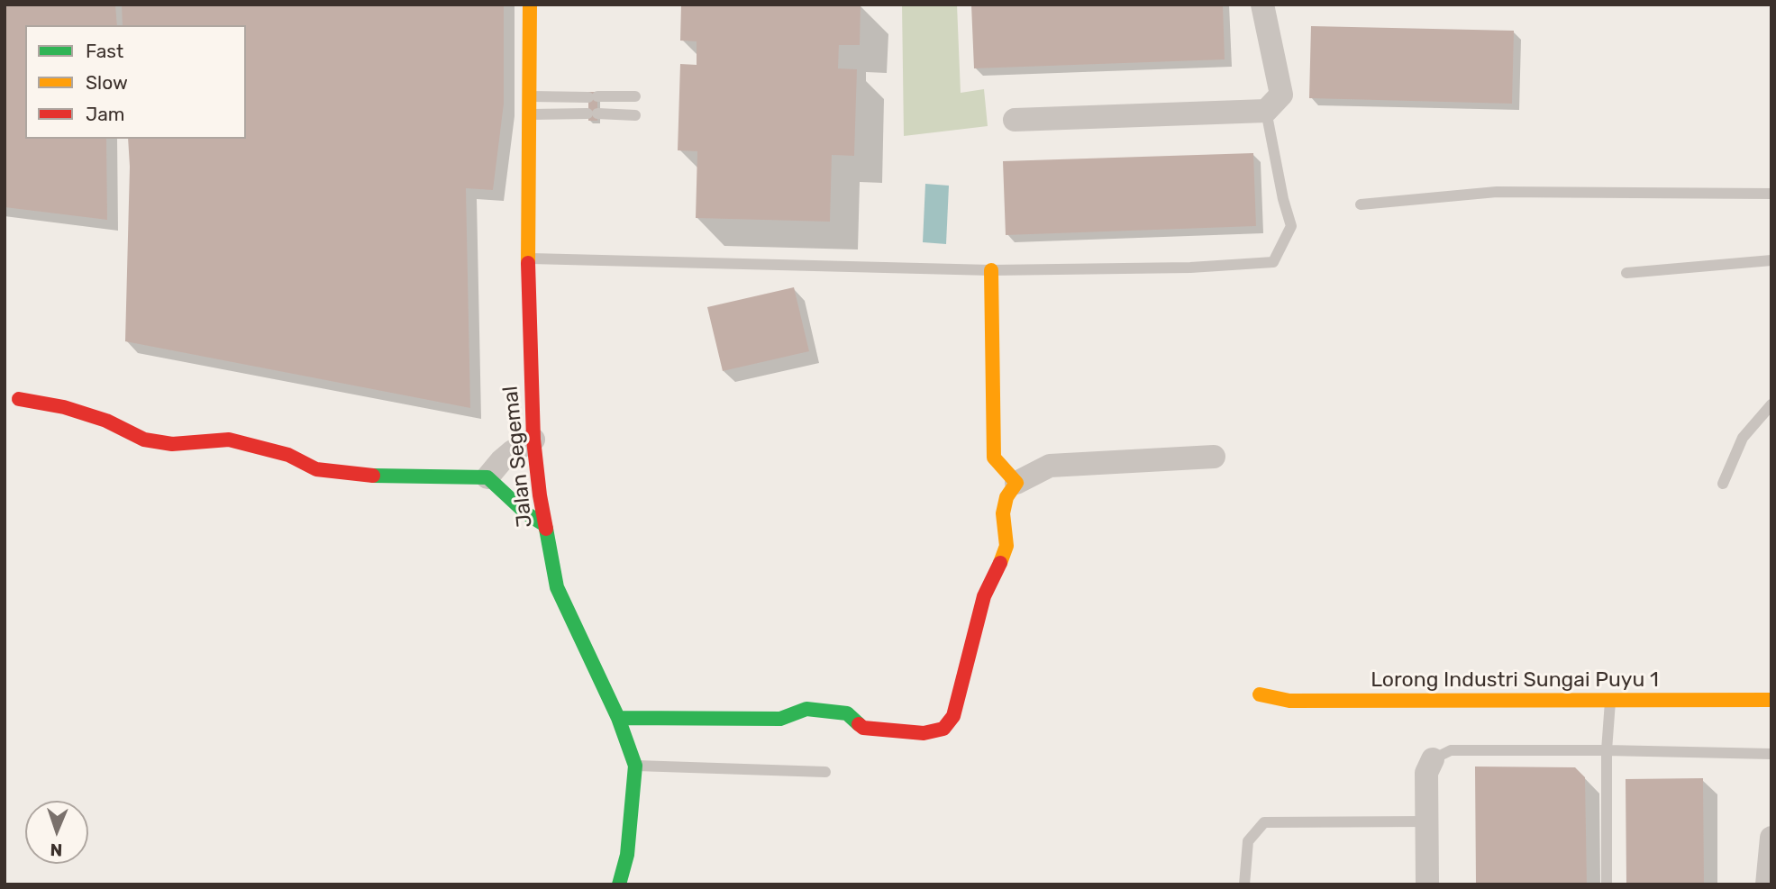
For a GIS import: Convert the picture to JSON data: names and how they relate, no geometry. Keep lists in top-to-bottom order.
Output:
{
  "streets": {
    "street": ["Jalan Segemal", "Lorong Industri Sungai Puyu 1"]
  },
  "legend": ["Fast", "Slow", "Jam"],
  "north": "bottom"
}
